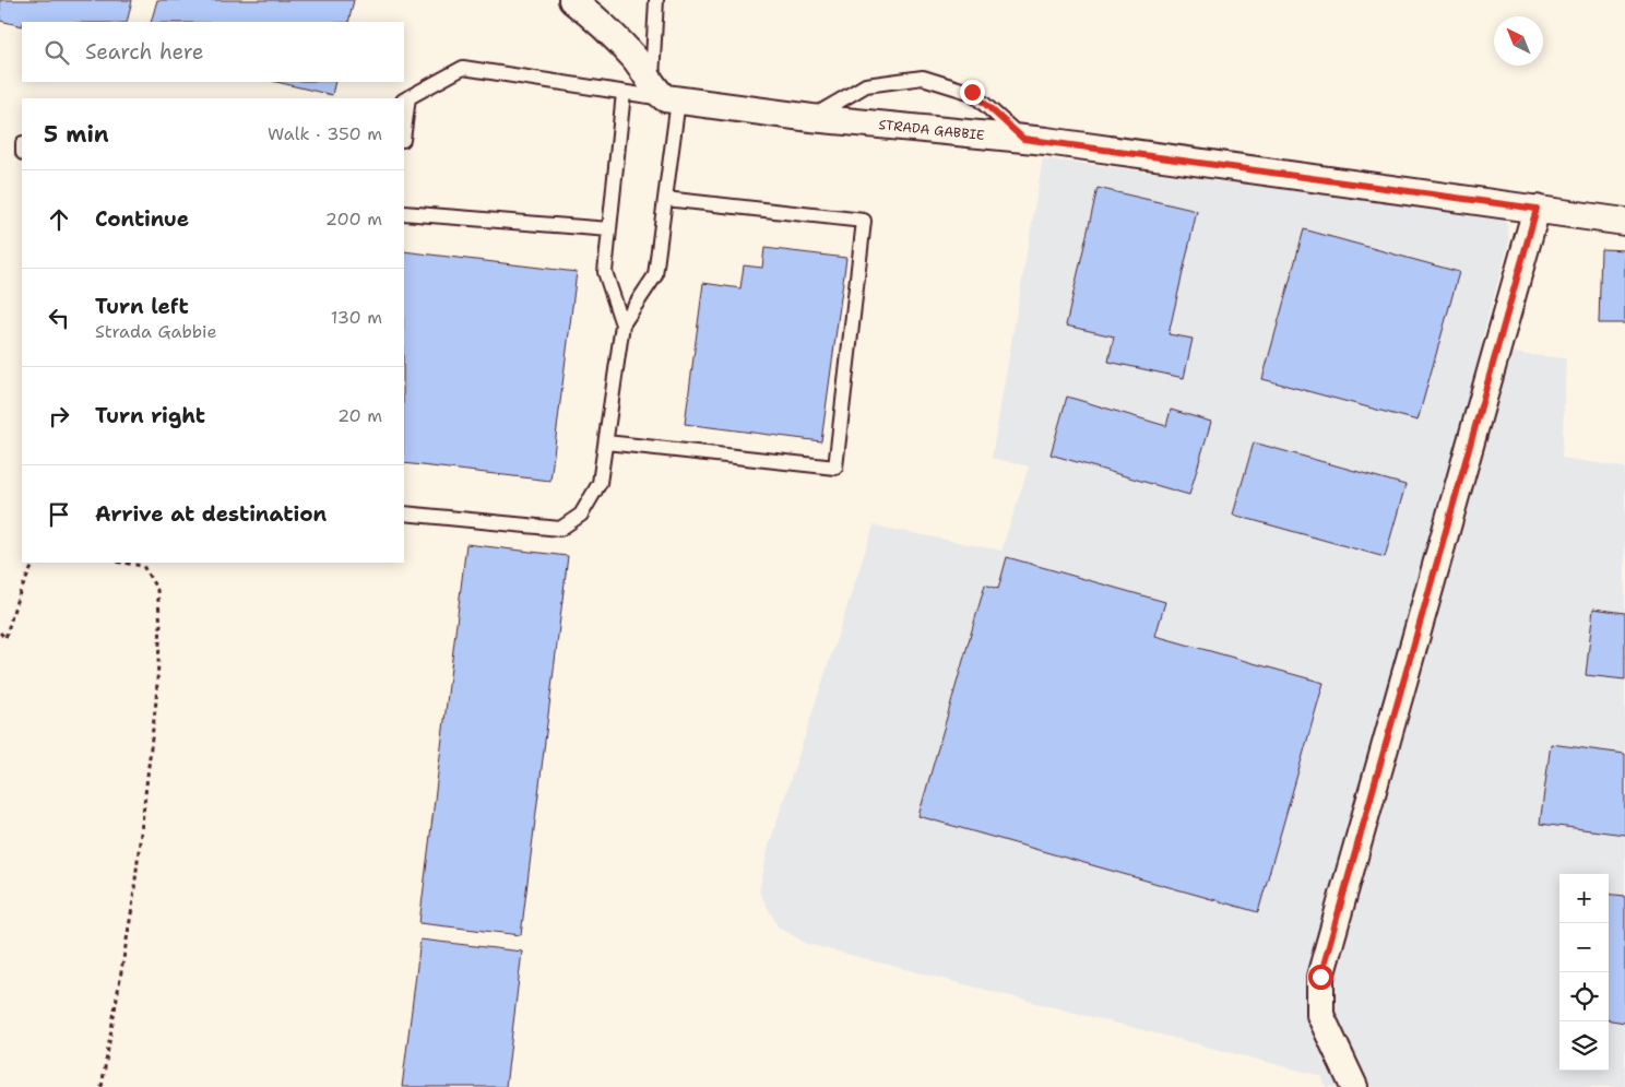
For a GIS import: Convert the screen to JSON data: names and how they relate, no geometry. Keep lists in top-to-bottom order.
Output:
{
  "streets": {
    "street": ["STRADA GABBIE"]
  },
  "north": "top left",
  "page": {
    "search": "Search here",
    "heading": ["5 min", "Walk · 350 m"],
    "list": [
      ["Continue", "200 m"],
      ["Turn left", "Strada Gabbie", "130 m"],
      ["Turn right", "20 m"],
      "Arrive at destination"
    ],
    "map_buttons": ["+", "−"]
  }
}
